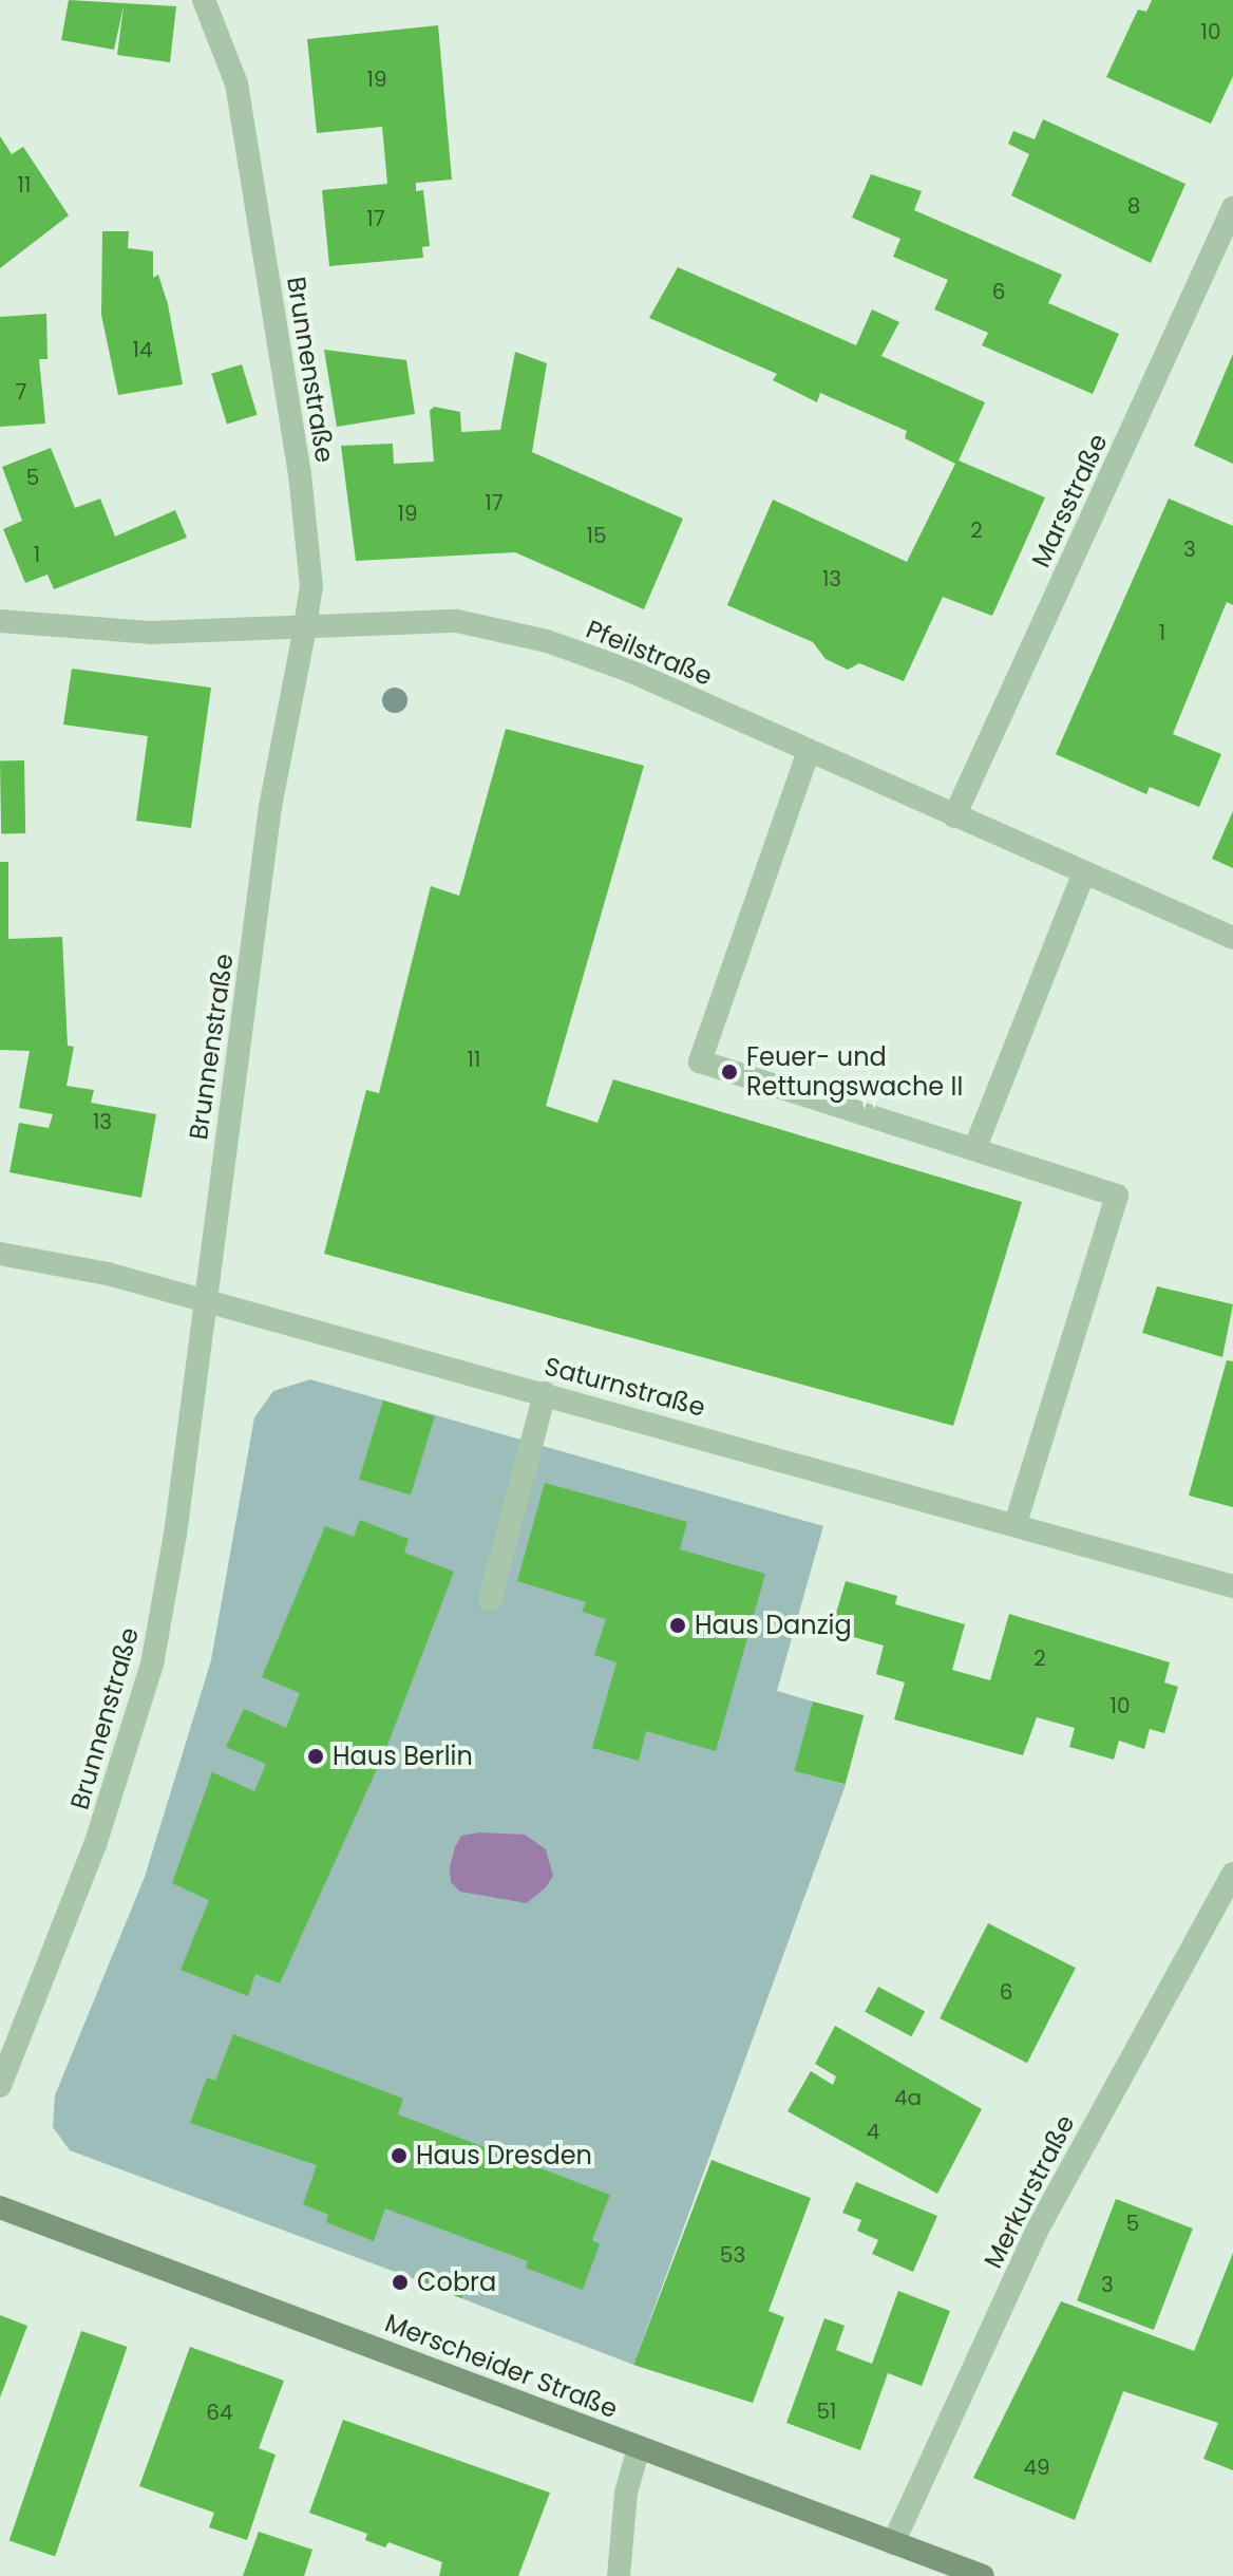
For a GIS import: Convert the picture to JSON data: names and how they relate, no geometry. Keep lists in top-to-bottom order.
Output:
{
  "streets": {
    "main road": ["Merscheider Straße"],
    "street": [
      "Brunnenstraße",
      "Marsstraße",
      "Pfeilstraße",
      "Saturnstraße",
      "Merkurstraße"
    ]
  },
  "crossings": [
    ["Brunnenstraße", "Pfeilstraße"],
    ["Brunnenstraße", "Saturnstraße"],
    ["Marsstraße", "Pfeilstraße"],
    ["Merkurstraße", "Merscheider Straße"]
  ],
  "places": [
    "Feuer- und Rettungswache II",
    "Haus Danzig",
    "Haus Berlin",
    "Haus Dresden",
    "Cobra"
  ],
  "house_numbers": [
    "10",
    "19",
    "11",
    "8",
    "17",
    "6",
    "14",
    "7",
    "5",
    "17",
    "19",
    "2",
    "15",
    "3",
    "1",
    "13",
    "1",
    "11",
    "13",
    "2",
    "10",
    "6",
    "4a",
    "4",
    "5",
    "53",
    "3",
    "51",
    "64",
    "49"
  ]
}
